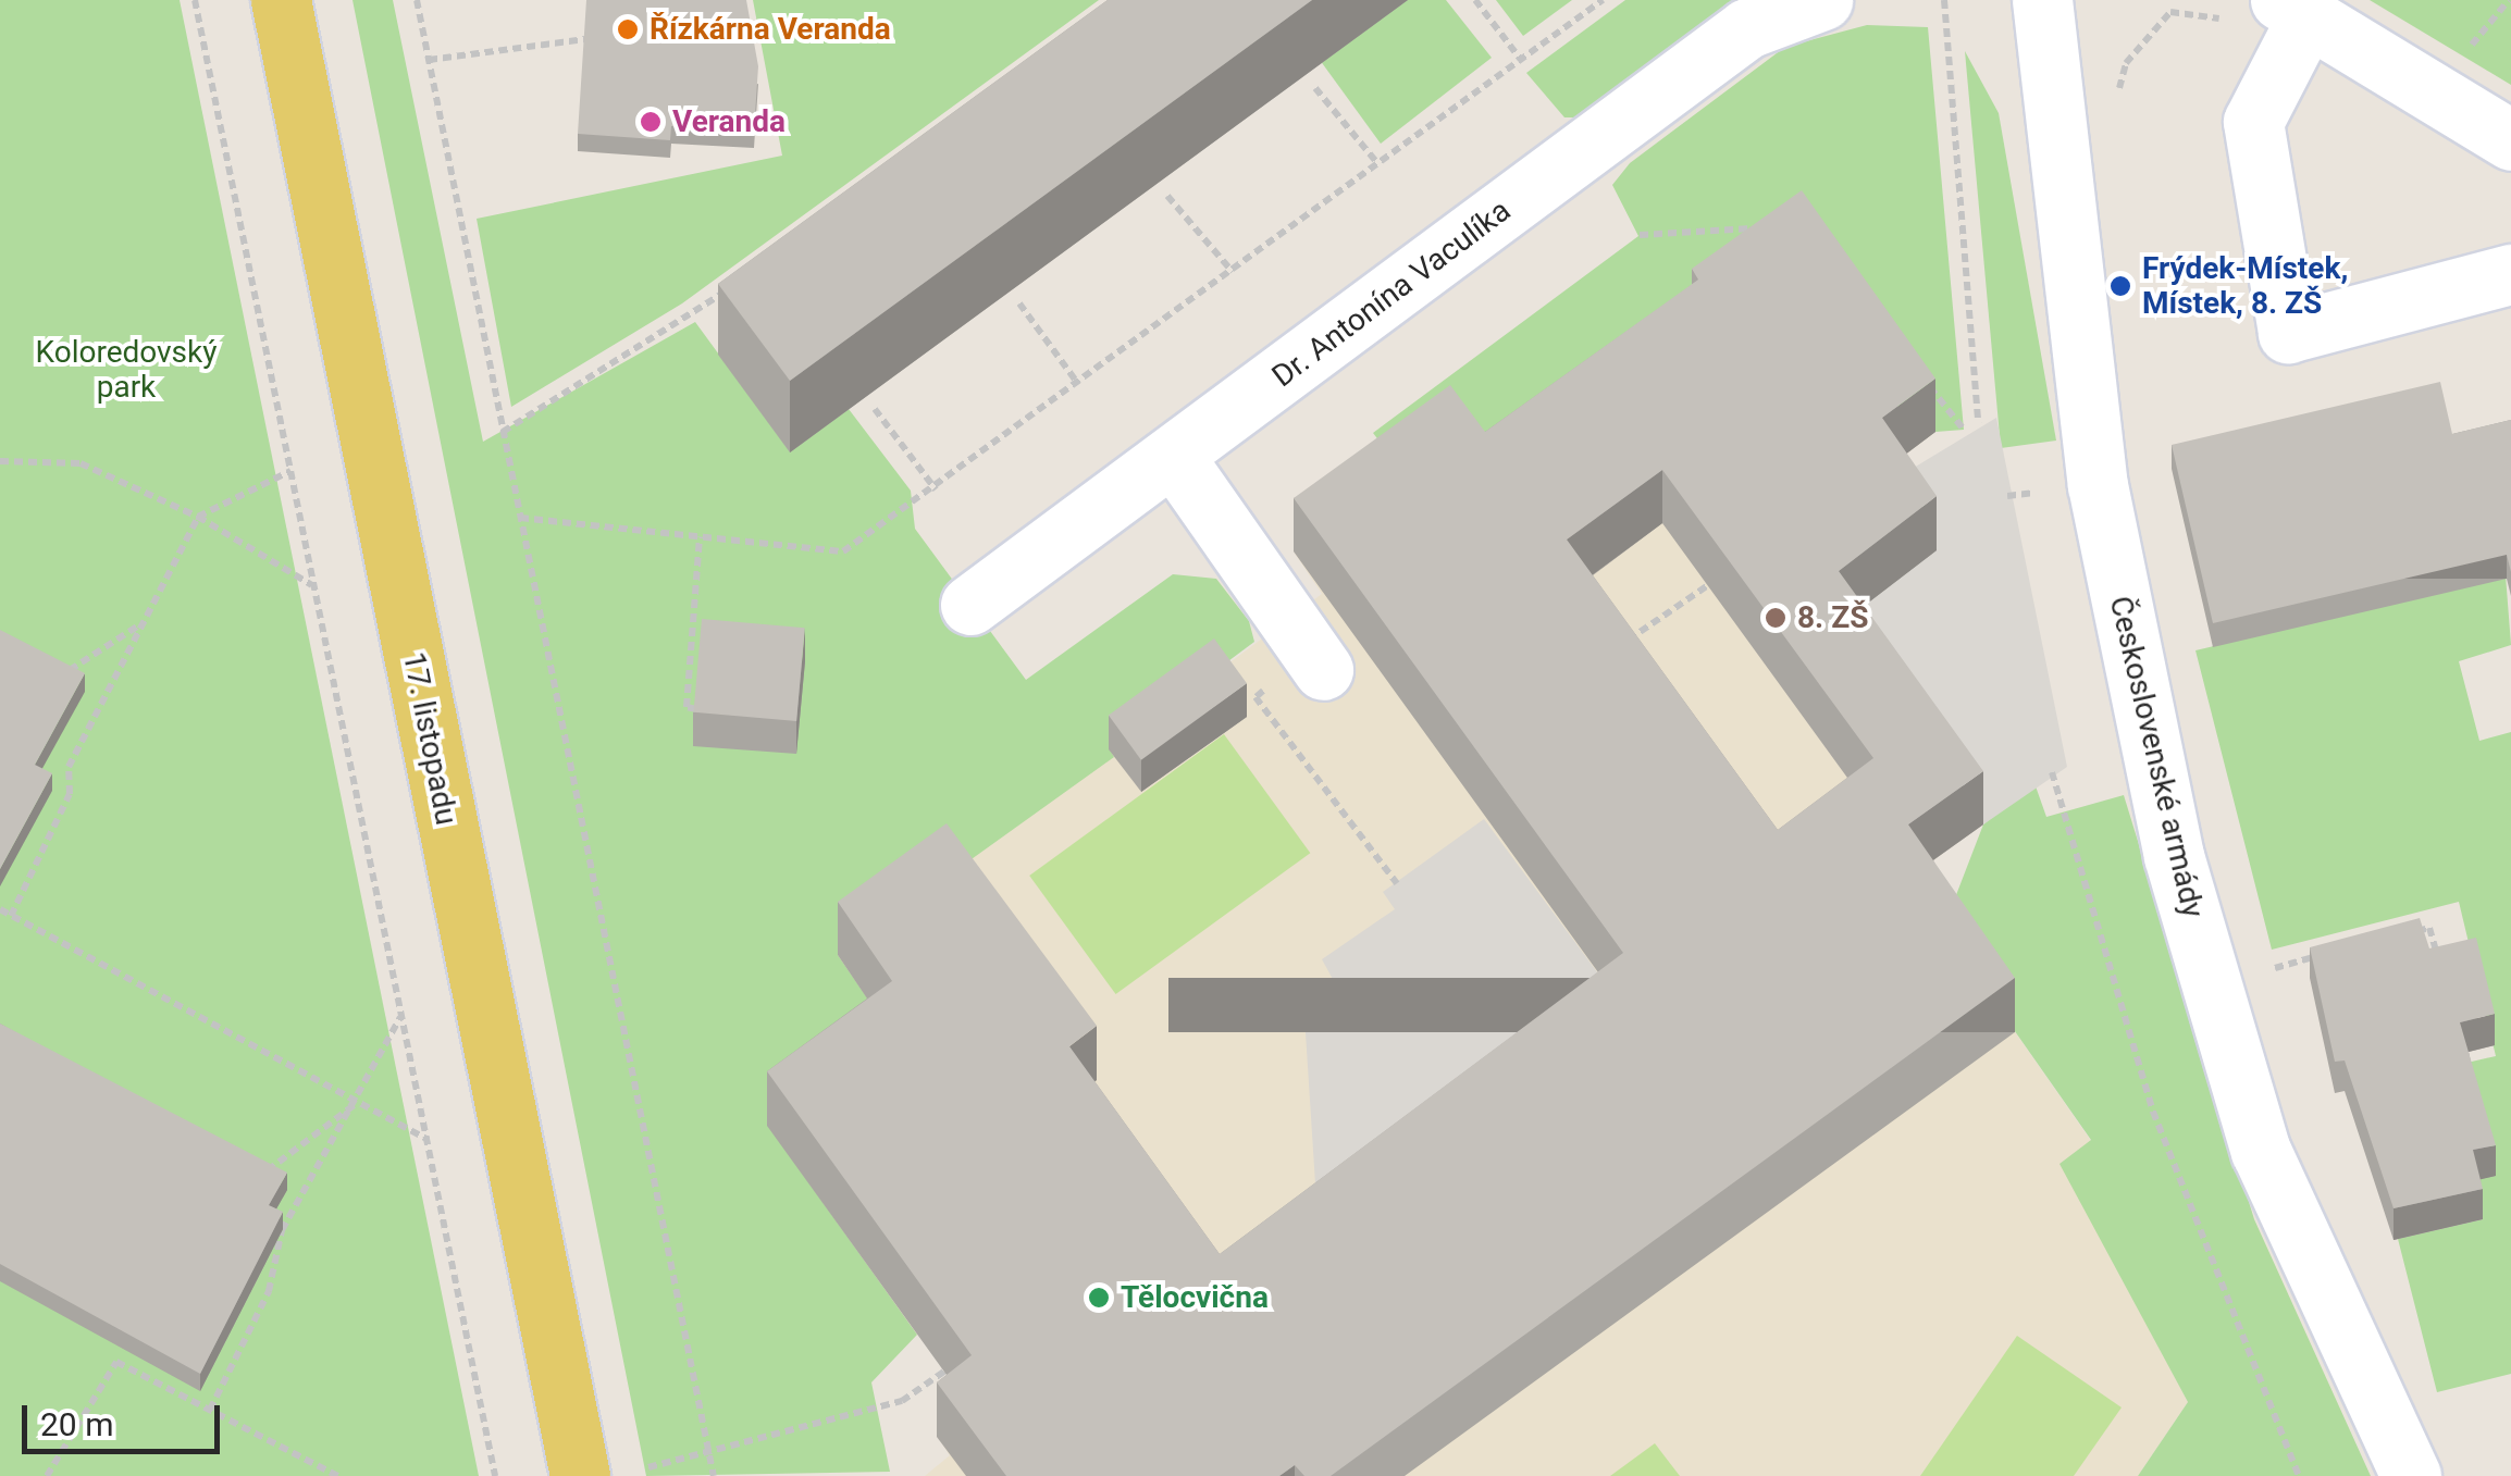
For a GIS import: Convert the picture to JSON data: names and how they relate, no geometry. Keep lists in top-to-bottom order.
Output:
{
  "streets": {
    "main road": ["17. listopadu"],
    "street": ["Dr. Antonína Vaculíka", "Československé armády"]
  },
  "parks": ["Koloredovský park"],
  "places": [
    "Řízkárna Veranda",
    "Veranda",
    "Frýdek-Místek, Místek, 8. ZŠ",
    "8. ZŠ",
    "Tělocvična"
  ],
  "scale_bar": "20 m"
}
